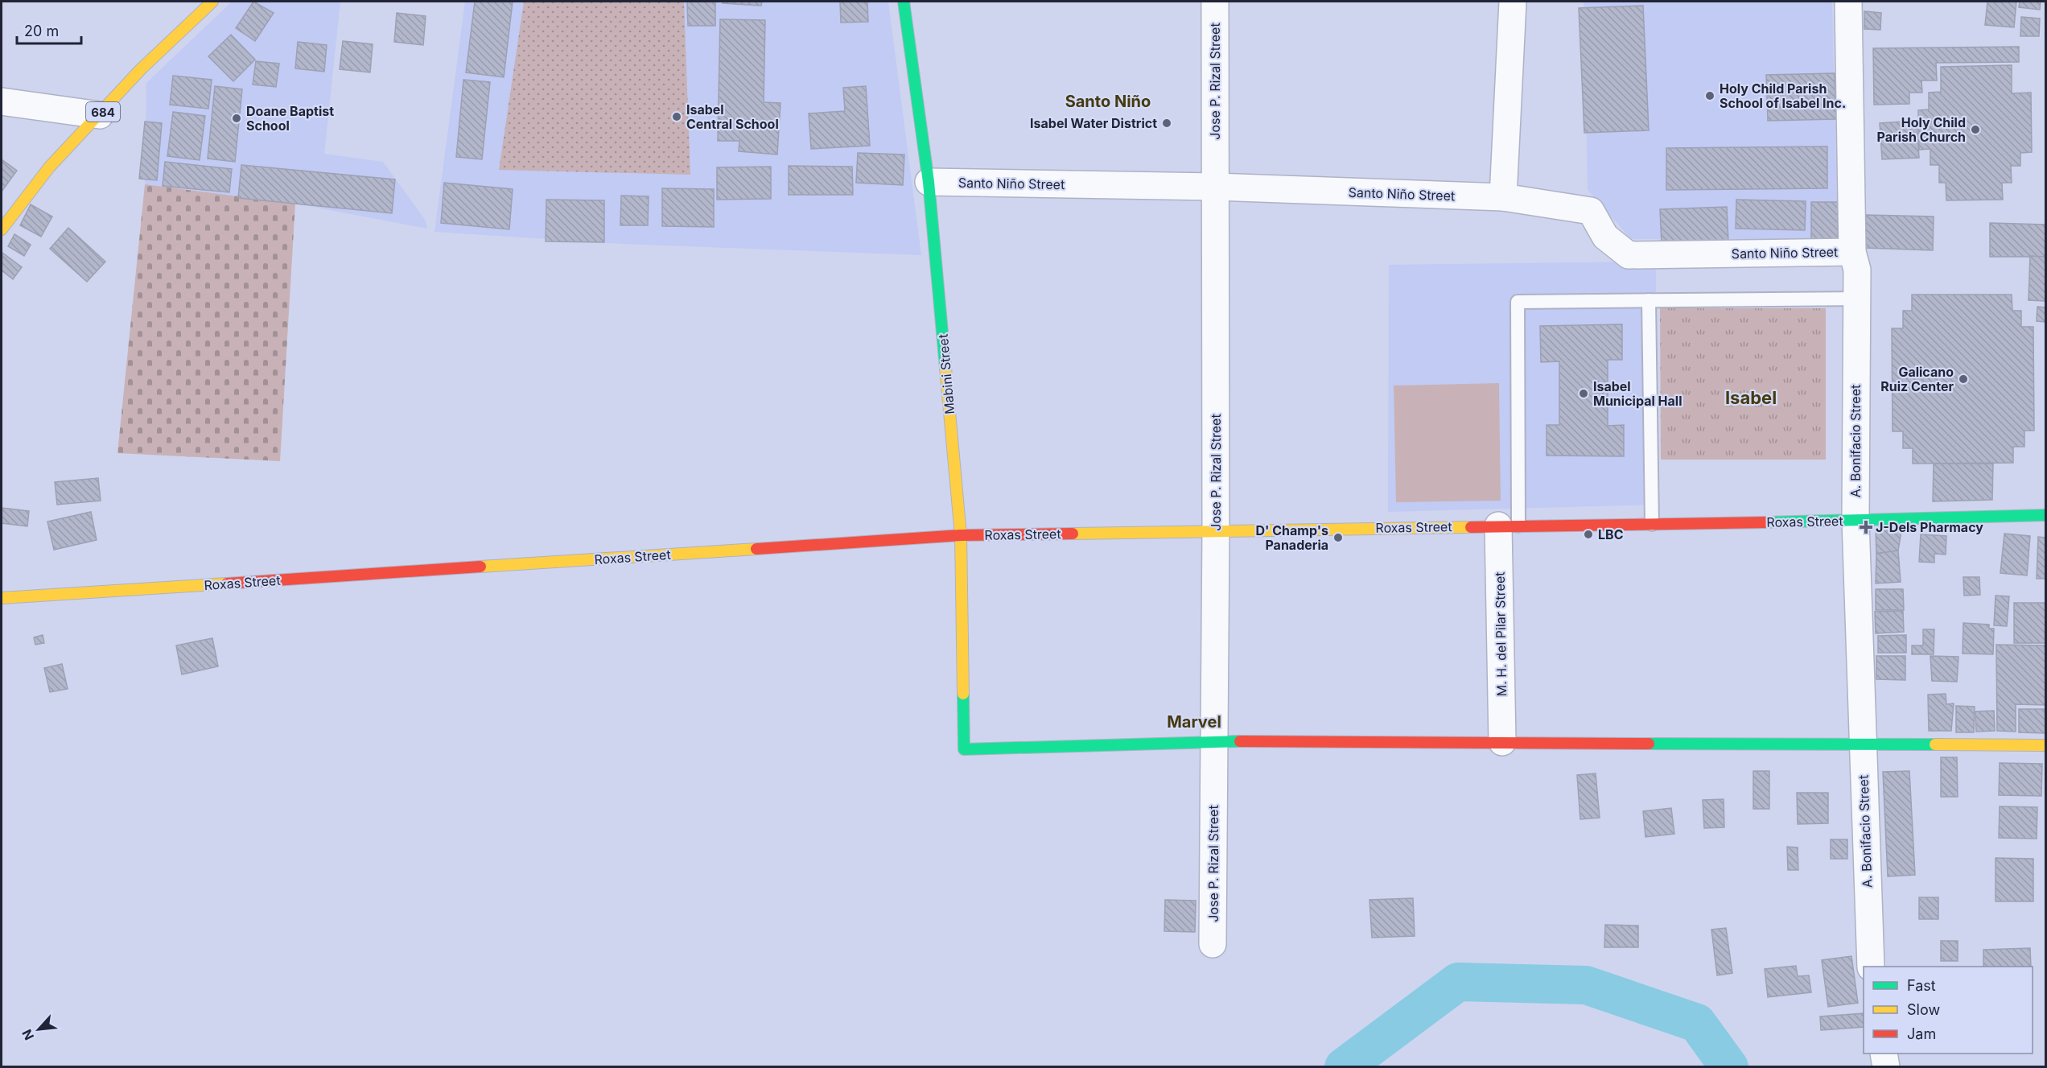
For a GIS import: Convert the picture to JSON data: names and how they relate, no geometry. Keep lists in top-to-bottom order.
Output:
{
  "streets": {
    "main road": ["684", "Mabini Street", "Roxas Street"],
    "street": [
      "Jose P. Rizal Street",
      "Santo Niño Street",
      "A. Bonifacio Street",
      "M. H. del Pilar Street"
    ]
  },
  "crossings": [
    ["Jose P. Rizal Street", "Santo Niño Street"],
    ["Jose P. Rizal Street", "Mabini Street"],
    ["Jose P. Rizal Street", "Roxas Street"],
    ["Santo Niño Street", "Mabini Street"],
    ["Santo Niño Street", "A. Bonifacio Street"],
    ["Mabini Street", "Roxas Street"],
    ["A. Bonifacio Street", "Roxas Street"],
    ["Roxas Street", "M. H. del Pilar Street"]
  ],
  "districts": ["Santo Niño", "Isabel", "Marvel"],
  "places": {
    "other": [
      "Holy Child Parish School of Isabel Inc.",
      "Isabel Central School",
      "Doane Baptist School",
      "Isabel Water District",
      "Holy Child Parish Church",
      "Galicano Ruiz Center",
      "Isabel Municipal Hall",
      "LBC",
      "D' Champ's Panaderia"
    ],
    "health": ["J-Dels Pharmacy"]
  },
  "legend": ["Fast", "Slow", "Jam"],
  "scale_bar": "20 m",
  "north": "bottom left"
}
